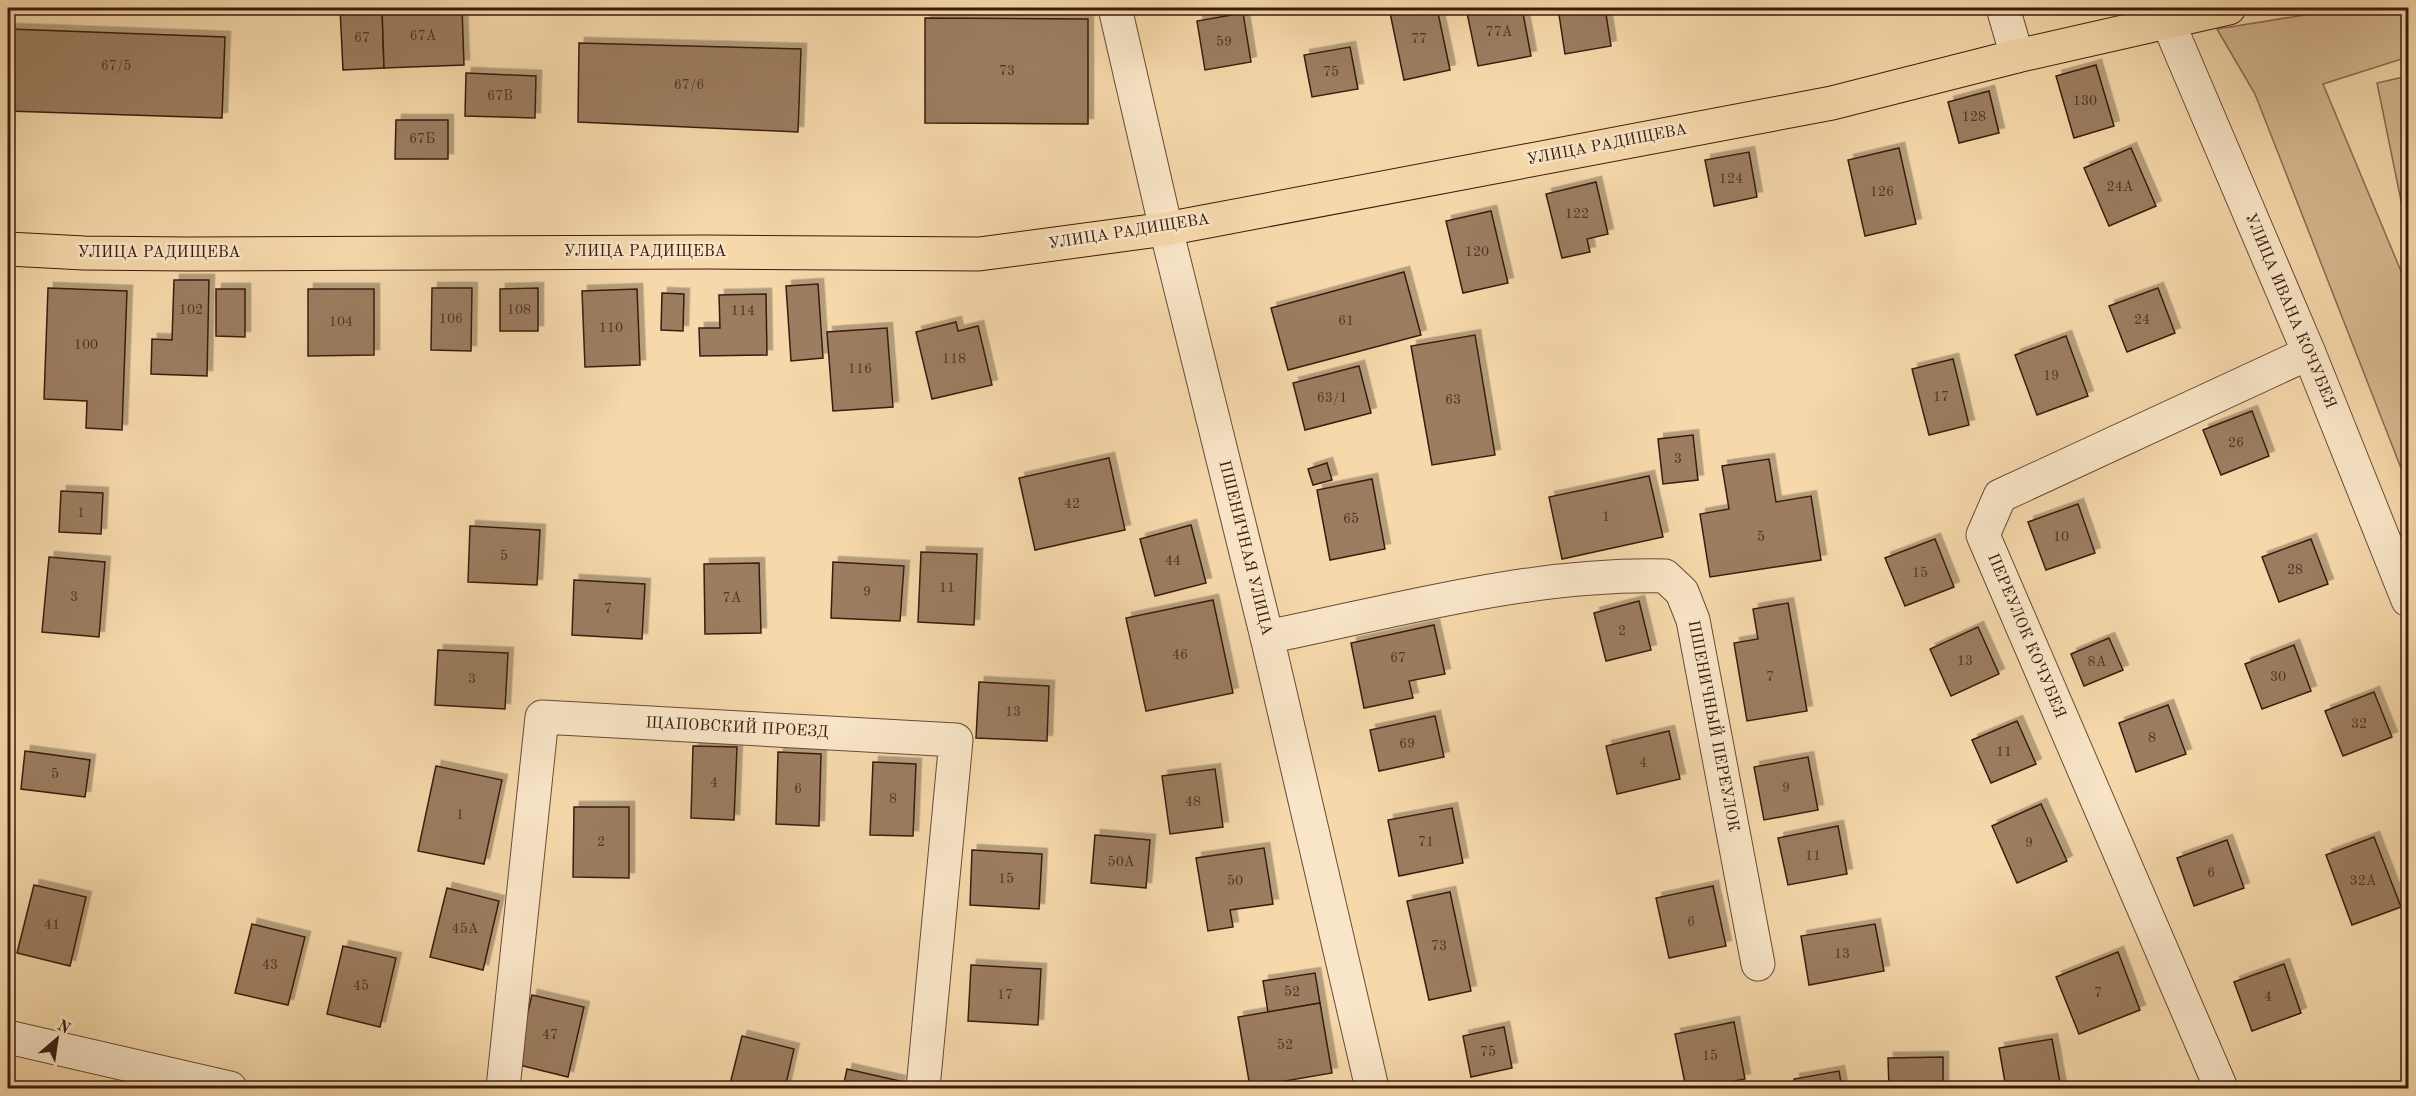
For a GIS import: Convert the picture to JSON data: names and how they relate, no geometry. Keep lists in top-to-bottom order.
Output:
{
  "streets": {
    "main road": ["УЛИЦА РАДИЩЕВА"],
    "street": [
      "УЛИЦА ИВАНА КОЧУБЕЯ",
      "ПШЕНИЧНАЯ УЛИЦА",
      "ПЕРЕУЛОК КОЧУБЕЯ",
      "ПШЕНИЧНЫЙ ПЕРЕУЛОК",
      "ЩАПОВСКИЙ ПРОЕЗД"
    ]
  },
  "crossings": [
    ["УЛИЦА РАДИЩЕВА", "УЛИЦА ИВАНА КОЧУБЕЯ"],
    ["УЛИЦА РАДИЩЕВА", "ПШЕНИЧНАЯ УЛИЦА"],
    ["УЛИЦА ИВАНА КОЧУБЕЯ", "ПЕРЕУЛОК КОЧУБЕЯ"],
    ["ПШЕНИЧНАЯ УЛИЦА", "ПШЕНИЧНЫЙ ПЕРЕУЛОК"]
  ],
  "house_numbers": [
    "77А",
    "67А",
    "67",
    "77",
    "59",
    "67/5",
    "73",
    "75",
    "67/6",
    "67В",
    "130",
    "128",
    "67Б",
    "124",
    "24А",
    "126",
    "122",
    "120",
    "102",
    "108",
    "114",
    "106",
    "24",
    "61",
    "104",
    "110",
    "100",
    "118",
    "116",
    "19",
    "17",
    "63/1",
    "63",
    "26",
    "3",
    "42",
    "1",
    "1",
    "65",
    "5",
    "10",
    "5",
    "44",
    "28",
    "15",
    "11",
    "9",
    "3",
    "7А",
    "7",
    "2",
    "46",
    "67",
    "13",
    "8А",
    "7",
    "30",
    "3",
    "13",
    "32",
    "8",
    "69",
    "11",
    "4",
    "5",
    "4",
    "9",
    "6",
    "8",
    "48",
    "1",
    "2",
    "71",
    "9",
    "11",
    "50А",
    "6",
    "15",
    "50",
    "32А",
    "6",
    "41",
    "45А",
    "73",
    "13",
    "43",
    "45",
    "52",
    "7",
    "17",
    "4",
    "47",
    "52",
    "75",
    "15"
  ],
  "north": "top right"
}
